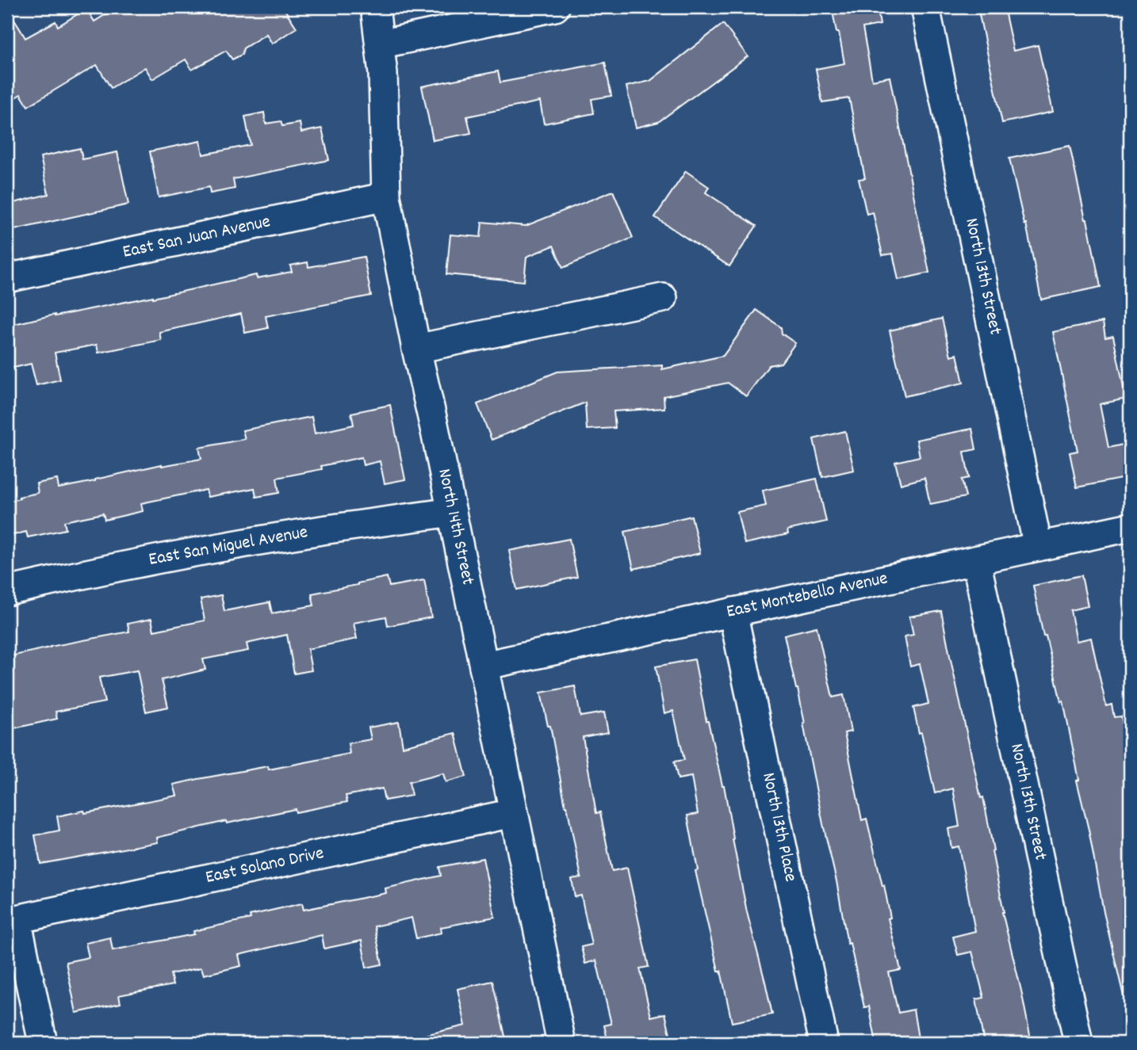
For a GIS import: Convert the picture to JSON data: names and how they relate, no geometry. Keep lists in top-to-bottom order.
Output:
{
  "streets": {
    "street": [
      "East San Juan Avenue",
      "North 13th Street",
      "North 14th Street",
      "East San Miguel Avenue",
      "East Montebello Avenue",
      "North 13th Place",
      "East Solano Drive"
    ]
  },
  "crossings": [
    ["East San Juan Avenue", "North 14th Street"],
    ["North 13th Street", "East Montebello Avenue"],
    ["North 14th Street", "East San Miguel Avenue"],
    ["North 14th Street", "East Montebello Avenue"],
    ["North 14th Street", "East Solano Drive"],
    ["East Montebello Avenue", "North 13th Place"]
  ]
}
